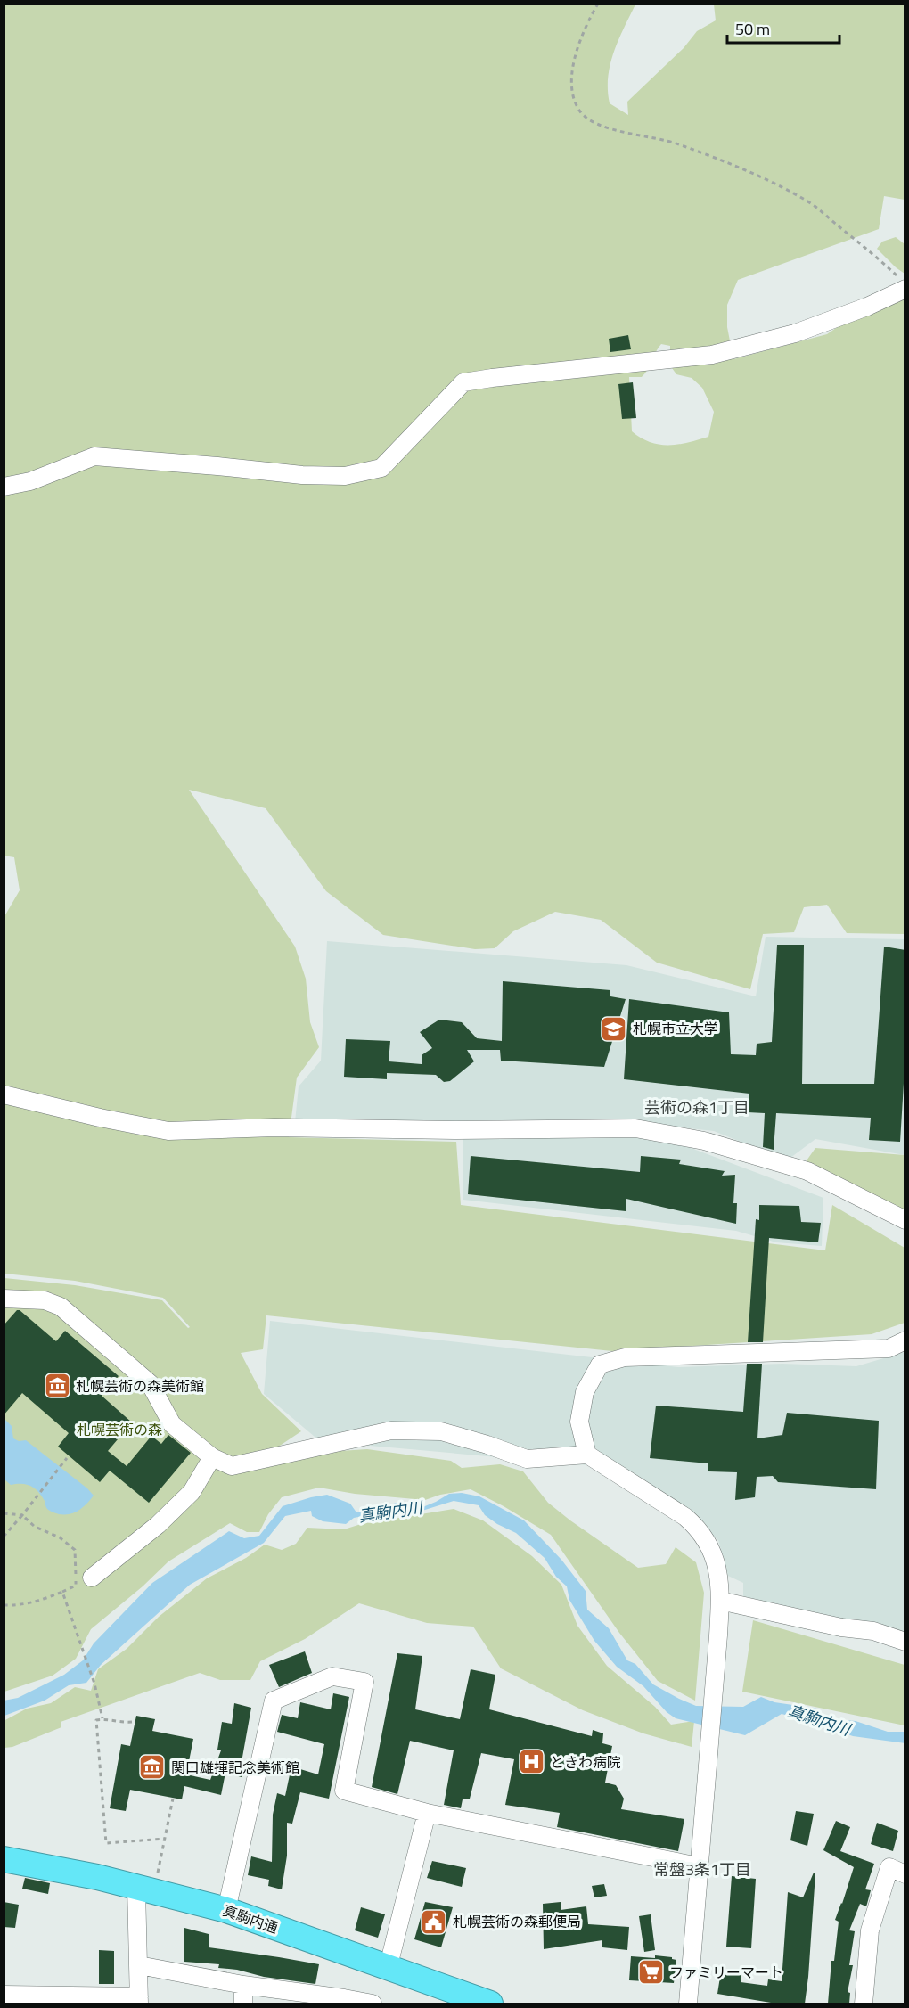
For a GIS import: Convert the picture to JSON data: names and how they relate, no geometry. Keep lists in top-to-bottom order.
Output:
{
  "streets": {
    "highway": ["真駒内通"]
  },
  "districts": ["芸術の森1丁目", "常盤3条1丁目"],
  "water": ["真駒内川"],
  "parks": ["札幌芸術の森"],
  "places": {
    "school or university": ["札幌市立大学"],
    "museum": ["札幌芸術の森美術館", "関口雄揮記念美術館"],
    "hospital": ["ときわ病院"],
    "public building": ["札幌芸術の森郵便局"],
    "supermarket": ["ファミリーマート"]
  },
  "scale_bar": "50 m"
}
